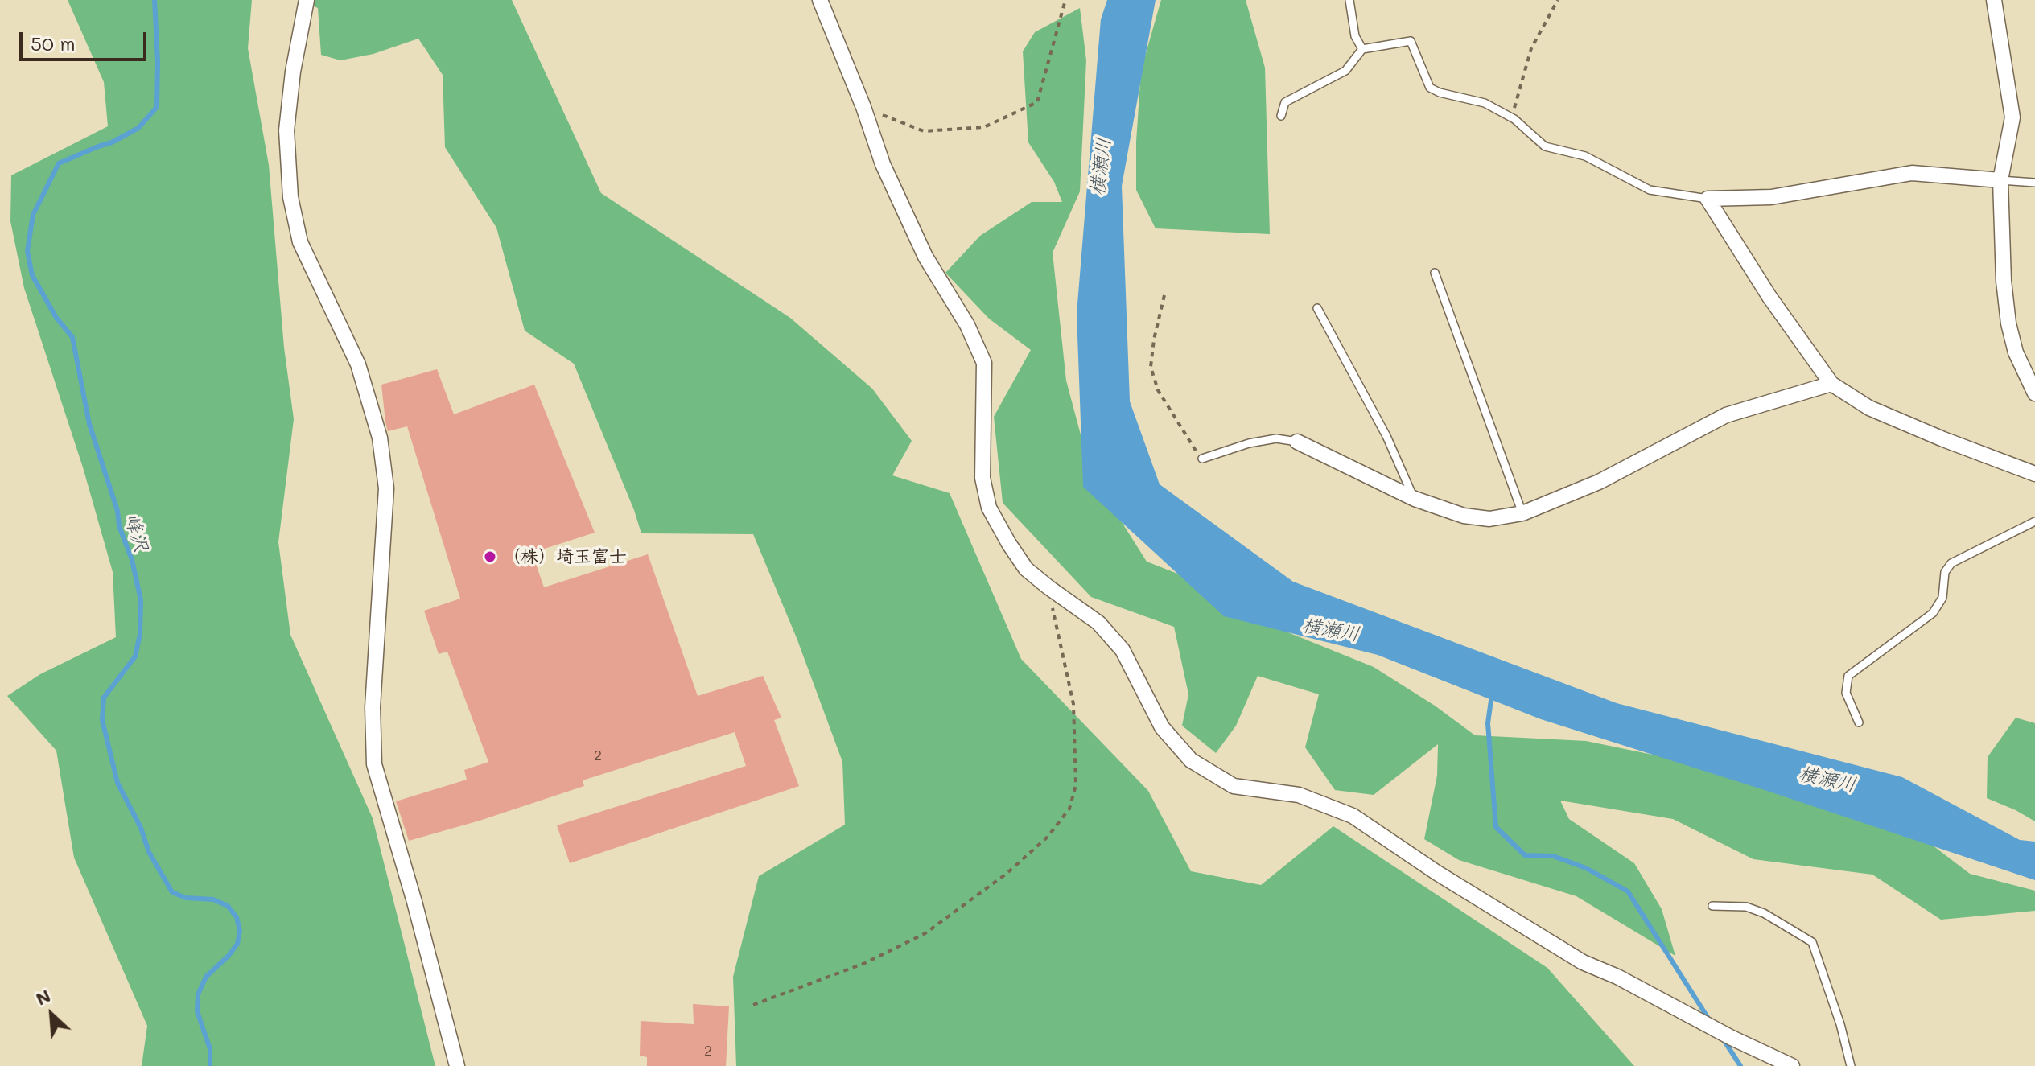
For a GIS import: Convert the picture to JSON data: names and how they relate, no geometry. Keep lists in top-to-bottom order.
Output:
{
  "water": ["横瀬川", "峰沢"],
  "places": ["（株）埼玉富士"],
  "house_numbers": ["2", "2"],
  "scale_bar": "50 m",
  "north": "top left"
}
